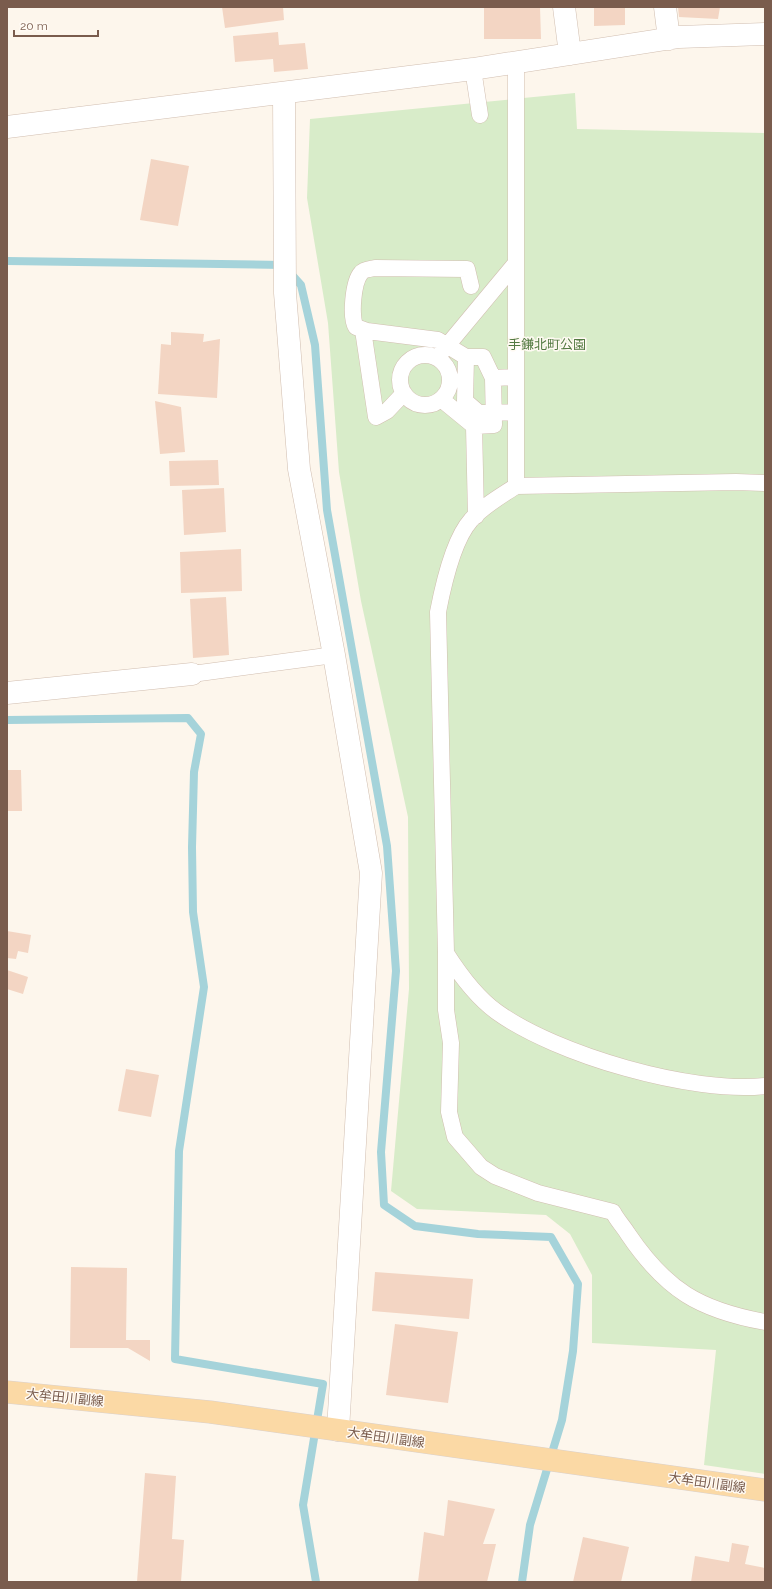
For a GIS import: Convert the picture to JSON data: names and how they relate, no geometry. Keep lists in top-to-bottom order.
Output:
{
  "streets": {
    "main road": ["大牟田川副線"]
  },
  "parks": ["手鎌北町公園"],
  "scale_bar": "20 m"
}
